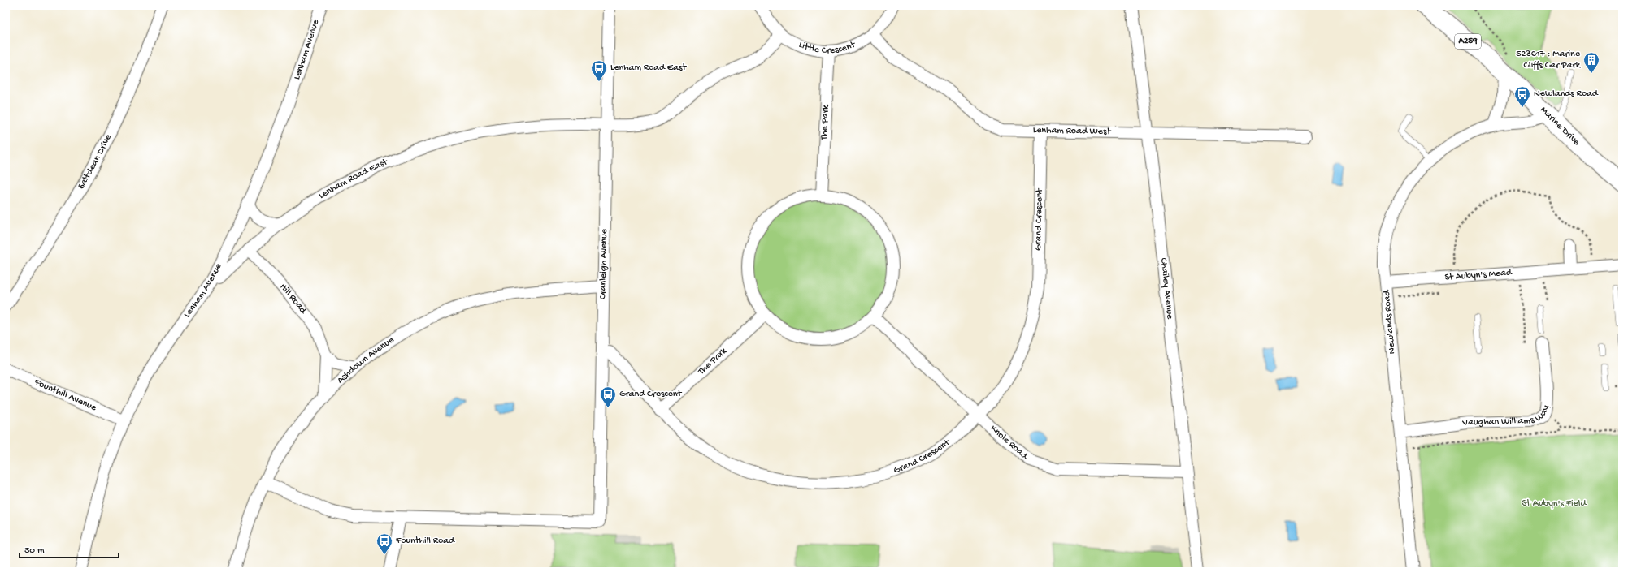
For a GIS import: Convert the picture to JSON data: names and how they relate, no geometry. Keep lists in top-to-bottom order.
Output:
{
  "streets": {
    "main road": ["A259", "Marine Drive"],
    "street": [
      "Little Crescent",
      "Lenham Avenue",
      "The Park",
      "Lenham Road West",
      "Saltdean Drive",
      "Lenham Road East",
      "Grand Crescent",
      "Cranleigh Avenue",
      "St Aubyn's Mead",
      "Chailey Avenue",
      "Hill Road",
      "Newlands Road",
      "Ashdown Avenue",
      "Founthill Avenue",
      "Vaughan Williams Way",
      "Knole Road"
    ]
  },
  "crossings": [
    ["Little Crescent", "The Park"],
    ["Little Crescent", "Lenham Road West"],
    ["Little Crescent", "Lenham Road East"],
    ["Lenham Avenue", "Lenham Road East"],
    ["Lenham Avenue", "Founthill Avenue"],
    ["The Park", "Grand Crescent"],
    ["Marine Drive", "Newlands Road"],
    ["Lenham Road West", "Grand Crescent"],
    ["Lenham Road West", "Chailey Avenue"],
    ["Lenham Road East", "Cranleigh Avenue"],
    ["Lenham Road East", "Hill Road"],
    ["Grand Crescent", "Cranleigh Avenue"],
    ["Grand Crescent", "Knole Road"],
    ["Cranleigh Avenue", "Ashdown Avenue"],
    ["St Aubyn's Mead", "Newlands Road"],
    ["Chailey Avenue", "Knole Road"],
    ["Hill Road", "Ashdown Avenue"],
    ["Newlands Road", "Vaughan Williams Way"]
  ],
  "parks": ["St Aubyn's Field"],
  "places": {
    "building": ["523617 : Marine Cliffs Car Park"],
    "bus stop": [
      "Lenham Road East",
      "Newlands Road",
      "Grand Crescent",
      "Founthill Road"
    ]
  },
  "scale_bar": "50 m"
}
